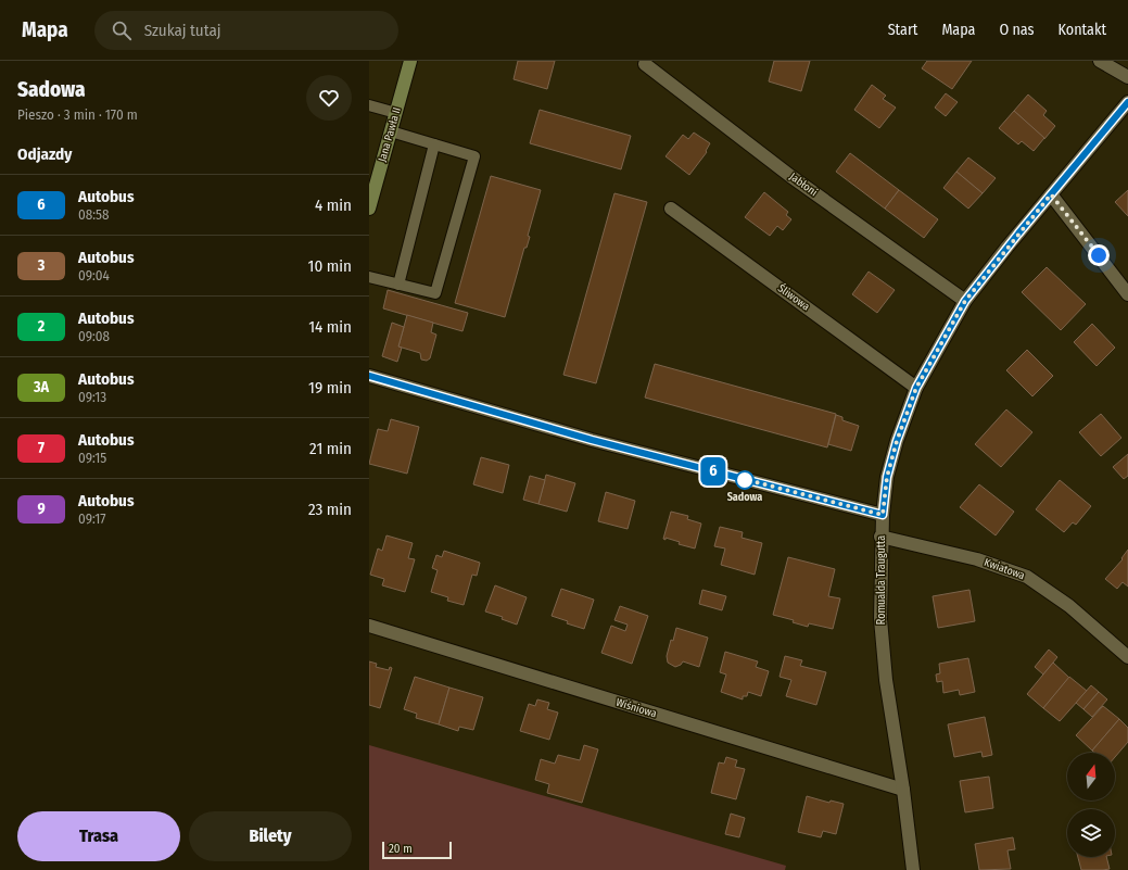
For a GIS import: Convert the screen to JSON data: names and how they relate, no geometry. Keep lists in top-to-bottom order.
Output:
{
  "streets": {
    "street": [
      "Jana Pawła II",
      "Jabłoni",
      "Śliwowa",
      "Kwiatowa",
      "Romualda Traugutta",
      "Wiśniowa"
    ]
  },
  "crossings": [
    ["Jabłoni", "Romualda Traugutta"],
    ["Śliwowa", "Romualda Traugutta"],
    ["Kwiatowa", "Romualda Traugutta"],
    ["Romualda Traugutta", "Wiśniowa"]
  ],
  "places": ["Sadowa"],
  "lines": ["bus line 6"],
  "scale_bar": "20 m",
  "north": "top",
  "page": {
    "header": "Mapa",
    "search": "Szukaj tutaj",
    "nav": [
      "Start",
      "Mapa",
      "O nas",
      "Kontakt"
    ],
    "heading": [
      ["Sadowa", "Pieszo · 3 min · 170 m"],
      "Odjazdy"
    ],
    "on_map": "6",
    "list": [
      {
        "mark": "6",
        "name": "Autobus",
        "note": "08:58",
        "value": "4 min"
      },
      {
        "mark": "3",
        "name": "Autobus",
        "note": "09:04",
        "value": "10 min"
      },
      {
        "mark": "2",
        "name": "Autobus",
        "note": "09:08",
        "value": "14 min"
      },
      {
        "mark": "3A",
        "name": "Autobus",
        "note": "09:13",
        "value": "19 min"
      },
      {
        "mark": "7",
        "name": "Autobus",
        "note": "09:15",
        "value": "21 min"
      },
      {
        "mark": "9",
        "name": "Autobus",
        "note": "09:17",
        "value": "23 min"
      }
    ],
    "buttons": ["Trasa", "Bilety"],
    "scale": "20 m"
  }
}
